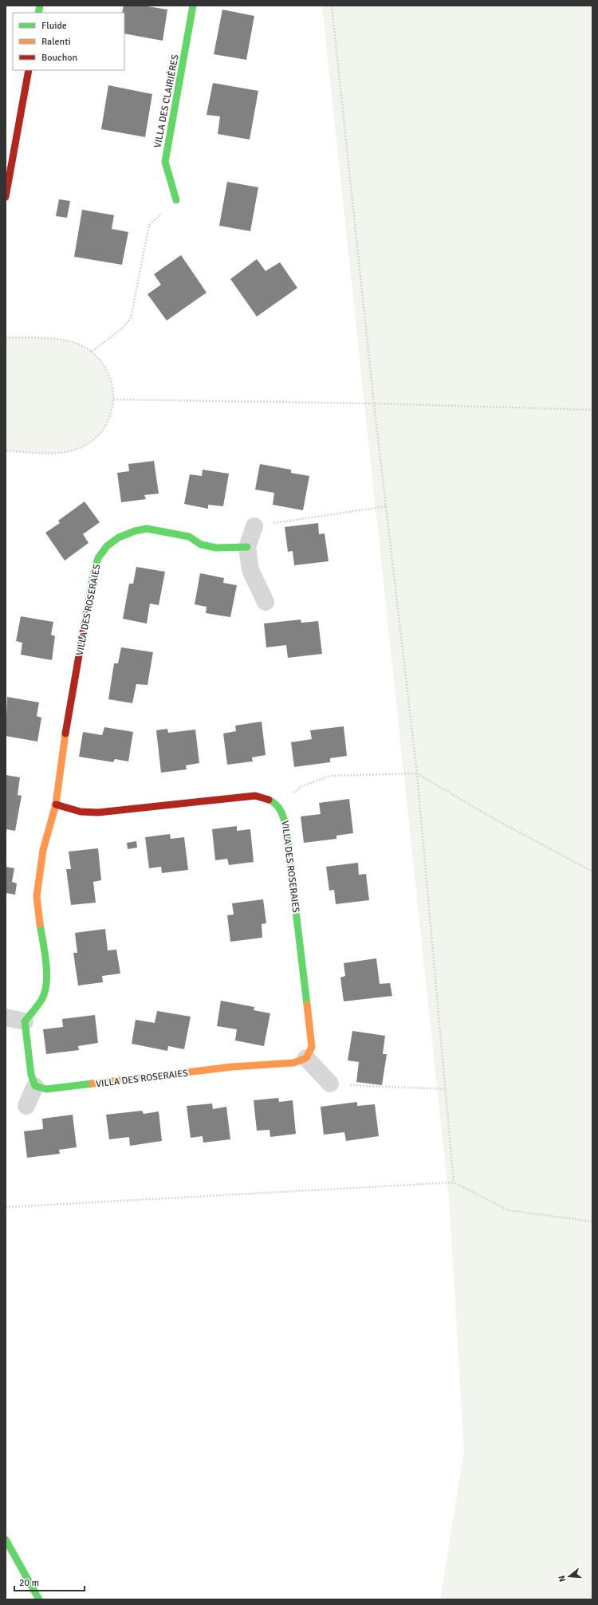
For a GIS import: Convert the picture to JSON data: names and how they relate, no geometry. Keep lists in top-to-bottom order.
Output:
{
  "streets": {
    "street": ["VILLA DES CLAIRIÈRES", "VILLA DES ROSERAIES"]
  },
  "legend": ["Fluide", "Ralenti", "Bouchon"],
  "scale_bar": "20 m",
  "north": "left"
}
